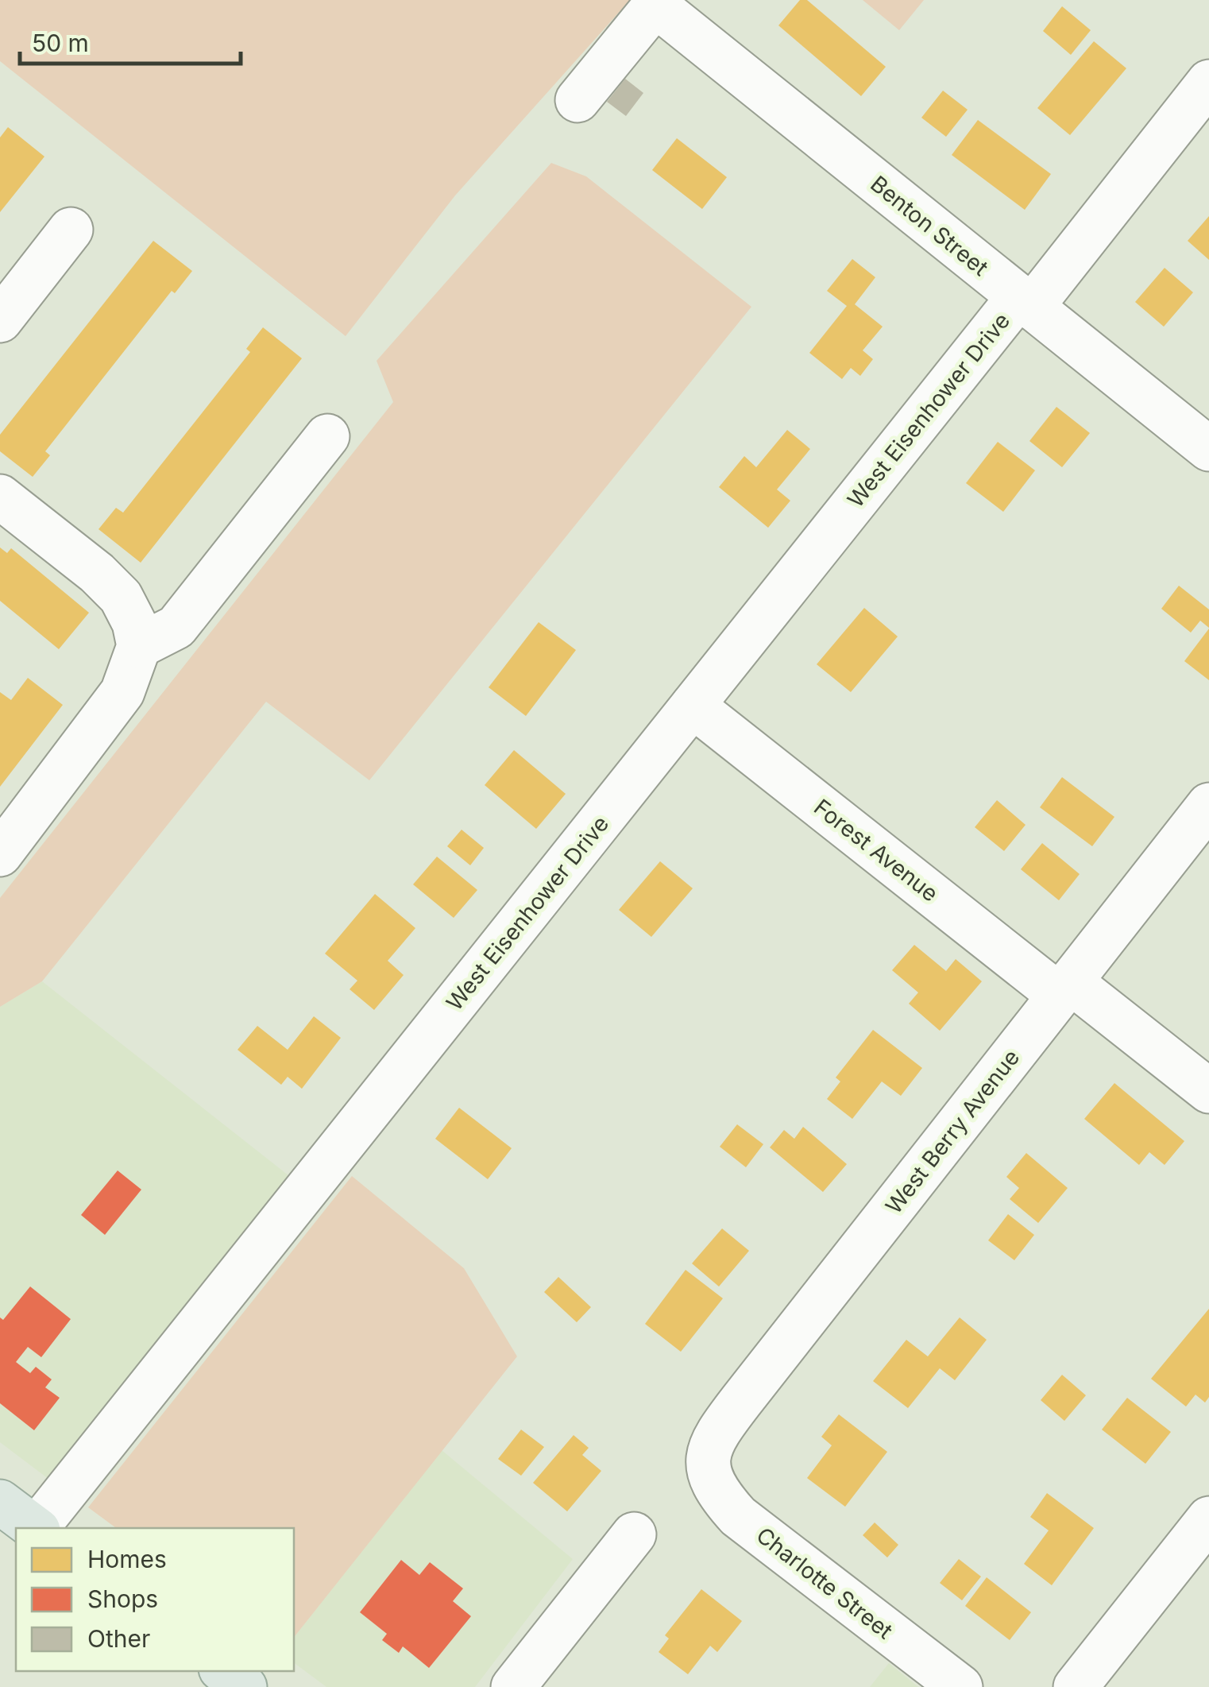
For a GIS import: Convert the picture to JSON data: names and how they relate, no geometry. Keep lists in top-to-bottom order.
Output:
{
  "streets": {
    "street": [
      "Benton Street",
      "West Eisenhower Drive",
      "Forest Avenue",
      "West Berry Avenue",
      "Charlotte Street"
    ]
  },
  "crossings": [
    ["Benton Street", "West Eisenhower Drive"],
    ["West Eisenhower Drive", "Forest Avenue"],
    ["Forest Avenue", "West Berry Avenue"],
    ["West Berry Avenue", "Charlotte Street"]
  ],
  "legend": ["Homes", "Shops", "Other"],
  "scale_bar": "50 m"
}
